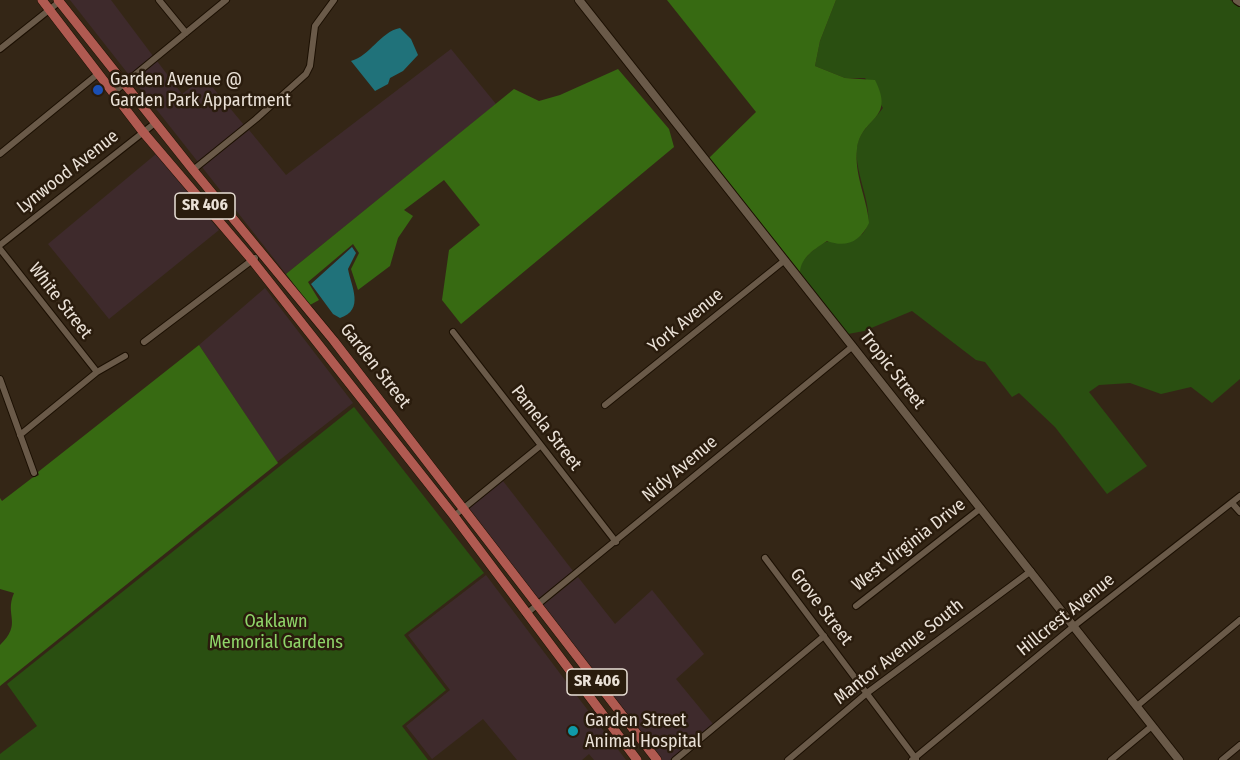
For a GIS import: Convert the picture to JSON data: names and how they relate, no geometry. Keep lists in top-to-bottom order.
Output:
{
  "streets": {
    "main road": ["SR 406", "Garden Street"],
    "street": [
      "Lynwood Avenue",
      "White Street",
      "York Avenue",
      "Tropic Street",
      "Pamela Street",
      "Nidy Avenue",
      "West Virginia Drive",
      "Grove Street",
      "Hillcrest Avenue",
      "Mantor Avenue South"
    ]
  },
  "crossings": [
    ["Lynwood Avenue", "White Street"],
    ["Lynwood Avenue", "Garden Street"],
    ["York Avenue", "Tropic Street"],
    ["Garden Street", "Nidy Avenue"],
    ["Tropic Street", "Nidy Avenue"],
    ["Tropic Street", "West Virginia Drive"],
    ["Tropic Street", "Hillcrest Avenue"],
    ["Tropic Street", "Mantor Avenue South"],
    ["Pamela Street", "Nidy Avenue"],
    ["Grove Street", "Hillcrest Avenue"],
    ["Grove Street", "Mantor Avenue South"]
  ],
  "parks": ["Oaklawn Memorial Gardens"],
  "places": ["Garden Avenue @ Garden Park Appartment", "Garden Street Animal Hospital"]
}
